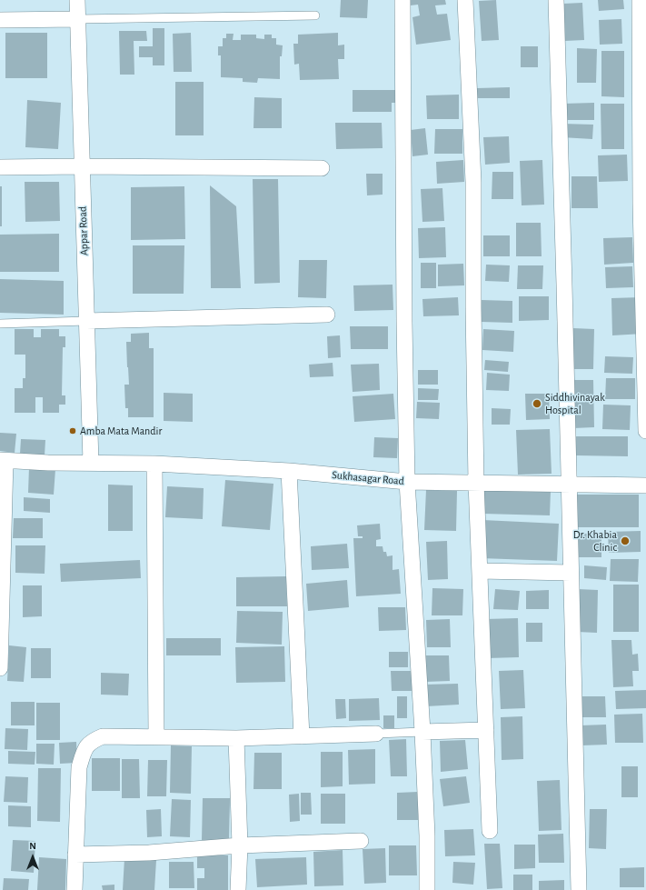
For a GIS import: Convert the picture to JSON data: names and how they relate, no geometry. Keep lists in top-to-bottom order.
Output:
{
  "streets": {
    "street": ["Appar Road", "Sukhasagar Road"]
  },
  "crossings": [
    ["Appar Road", "Sukhasagar Road"]
  ],
  "places": ["Siddhivinayak Hospital", "Amba Mata Mandir", "Dr. Khabia Clinic"],
  "north": "top"
}
